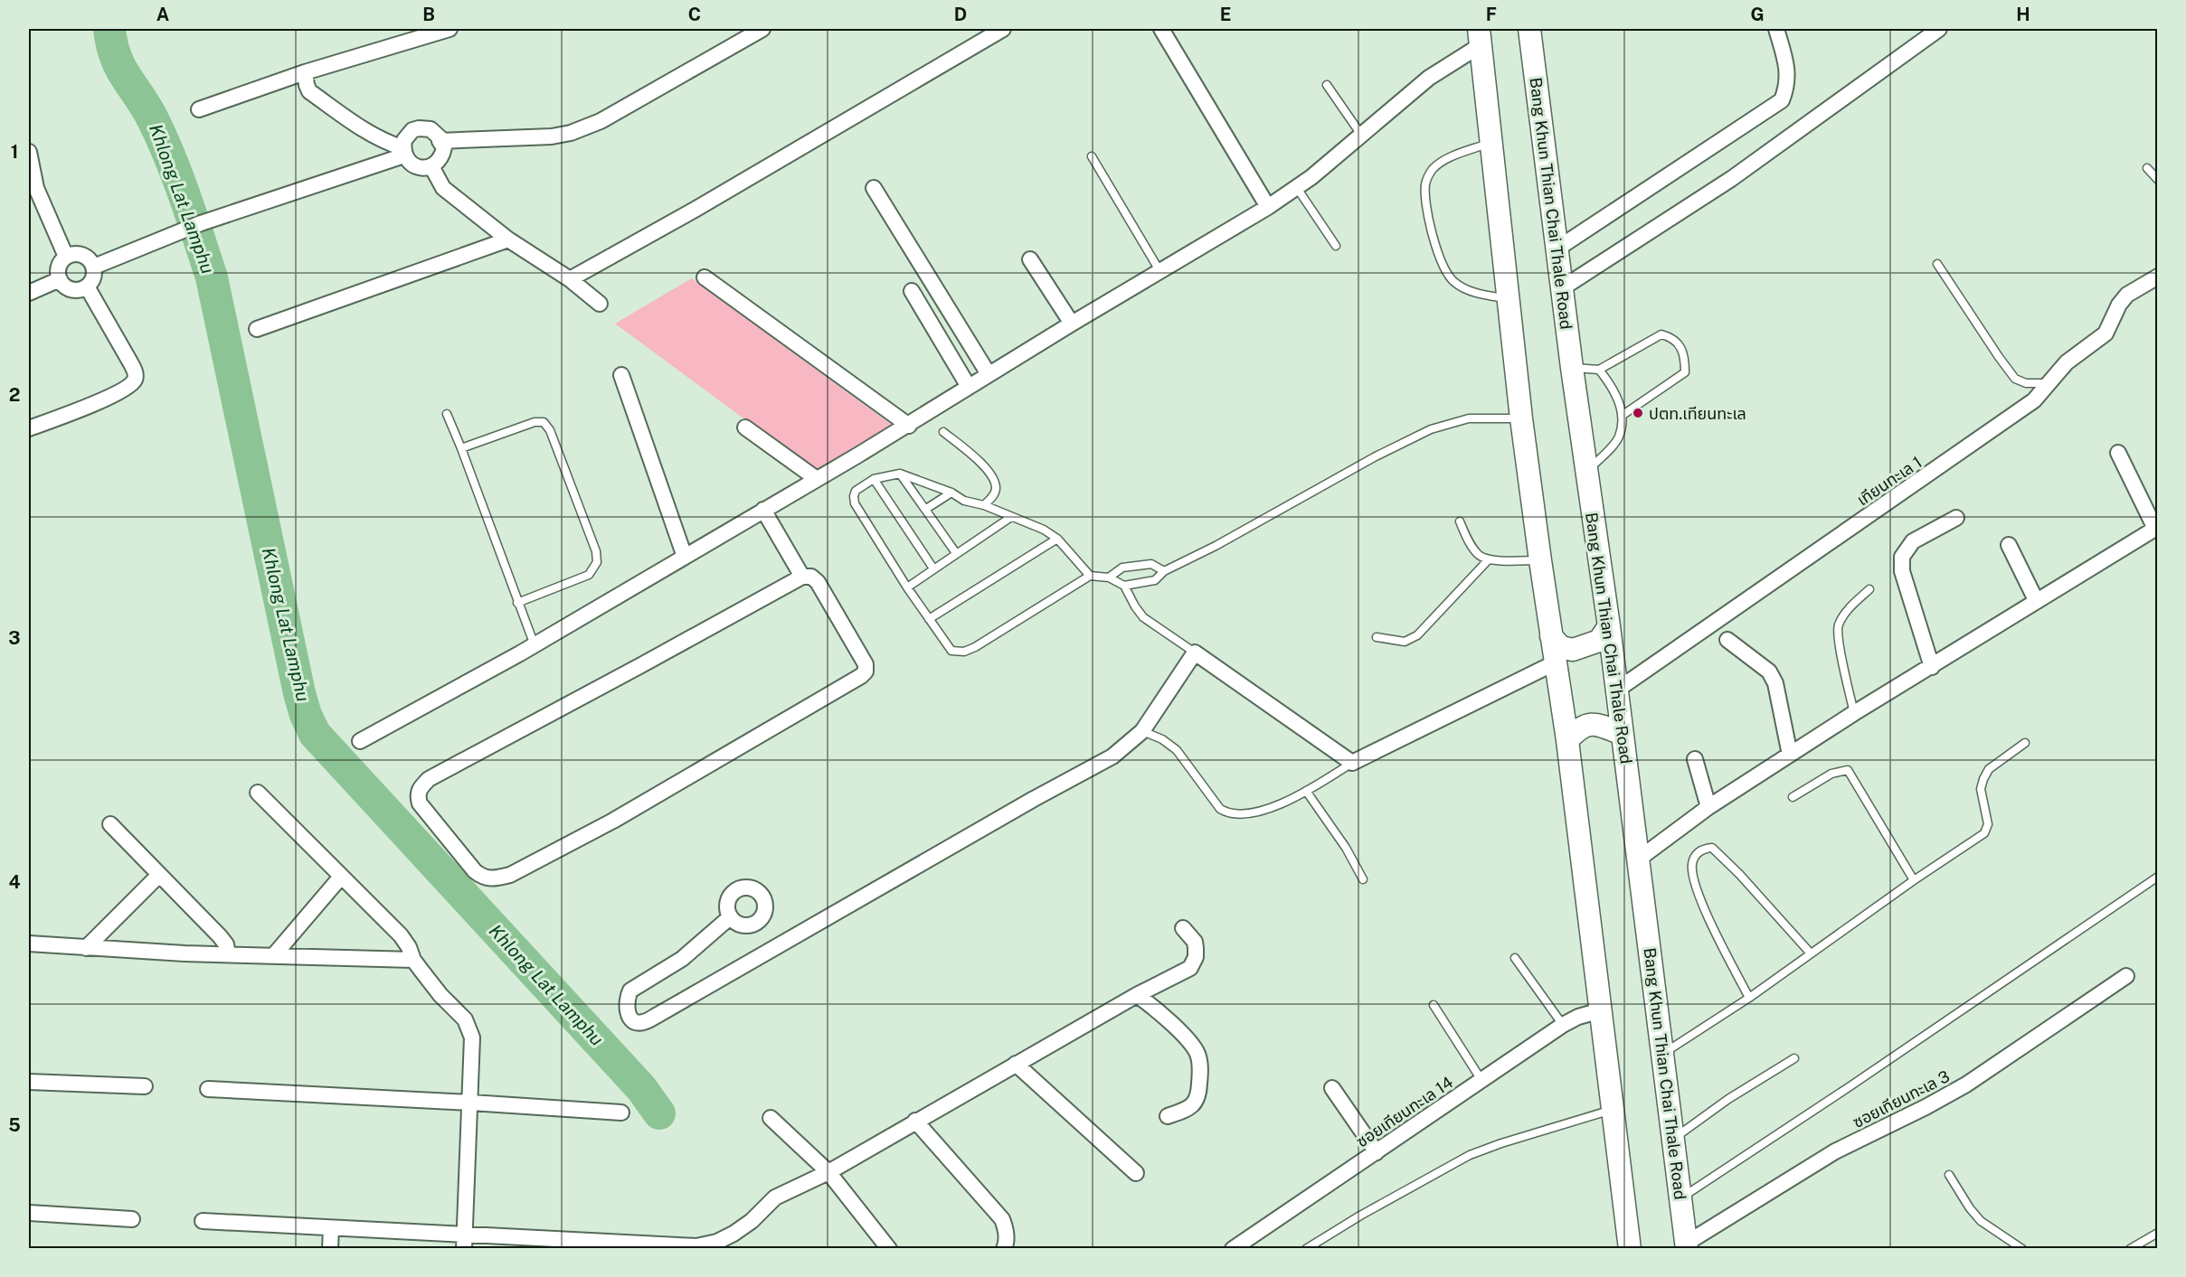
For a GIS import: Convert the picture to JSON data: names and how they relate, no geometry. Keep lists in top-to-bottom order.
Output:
{
  "streets": {
    "main road": ["Bang Khun Thian Chai Thale Road"],
    "street": ["เทียนทะเล 1", "ซอยเทียนทะเล 3", "ซอยเทียนทะเล 14"]
  },
  "crossings": [
    ["Bang Khun Thian Chai Thale Road", "เทียนทะเล 1"],
    ["Bang Khun Thian Chai Thale Road", "ซอยเทียนทะเล 3"]
  ],
  "water": ["Khlong Lat Lamphu"],
  "places": ["ปตท.เทียนทะเล"],
  "grid": {
    "columns": [
      "A",
      "B",
      "C",
      "D",
      "E",
      "F",
      "G",
      "H"
    ],
    "rows": [
      "1",
      "2",
      "3",
      "4",
      "5"
    ]
  }
}
